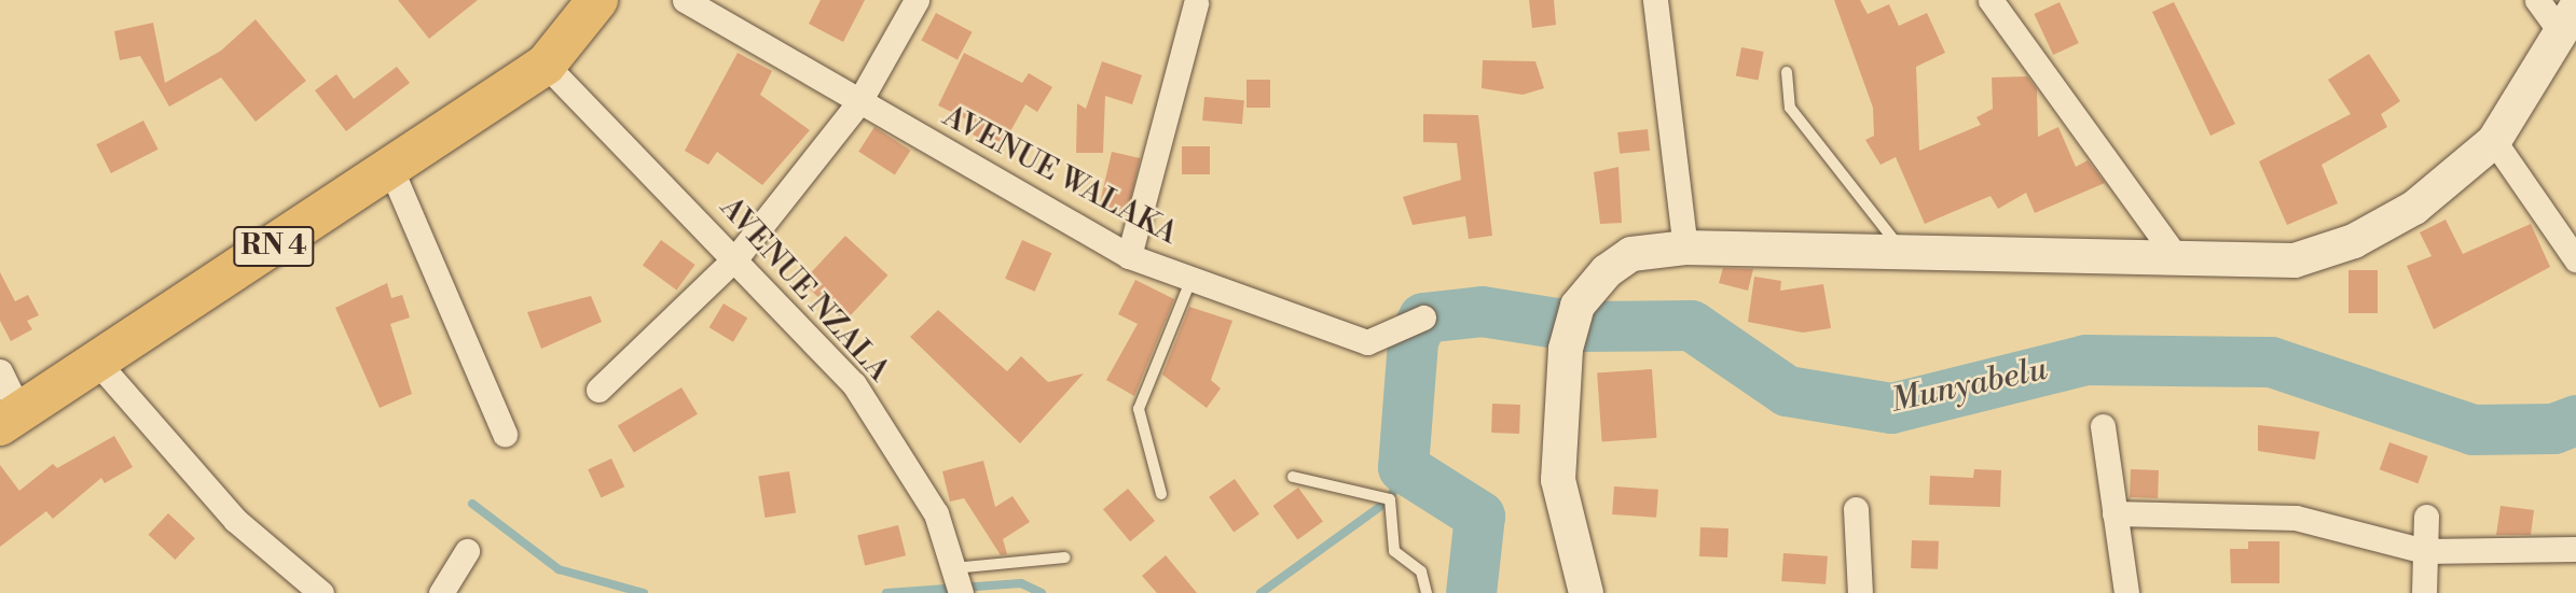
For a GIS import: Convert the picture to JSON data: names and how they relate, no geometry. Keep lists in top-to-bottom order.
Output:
{
  "streets": {
    "highway": ["RN 4"],
    "street": ["AVENUE WALAKA", "AVENUE NZALA"]
  },
  "crossings": [
    ["RN 4", "AVENUE NZALA"]
  ],
  "water": ["Munyabelu"]
}
